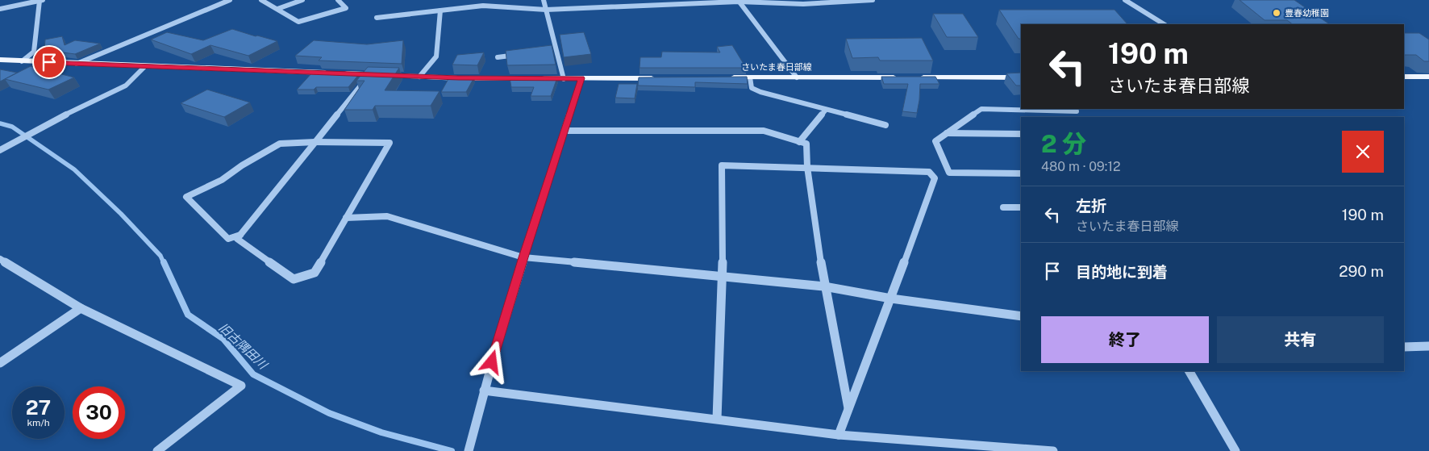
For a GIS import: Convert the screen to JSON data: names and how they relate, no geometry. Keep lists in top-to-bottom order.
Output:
{
  "streets": {
    "main road": ["さいたま春日部線"]
  },
  "water": ["旧古隅田川"],
  "places": ["豊春幼稚園"],
  "page": {
    "turn": ["190 m", "さいたま春日部線"],
    "heading": ["2 分", "480 m · 09:12"],
    "list": [
      {
        "name": "左折",
        "note": "さいたま春日部線",
        "value": "190 m"
      },
      {
        "name": "目的地に到着",
        "value": "290 m"
      }
    ],
    "buttons": ["終了", "共有"],
    "speed": "27 km/h",
    "limit": "30"
  }
}
